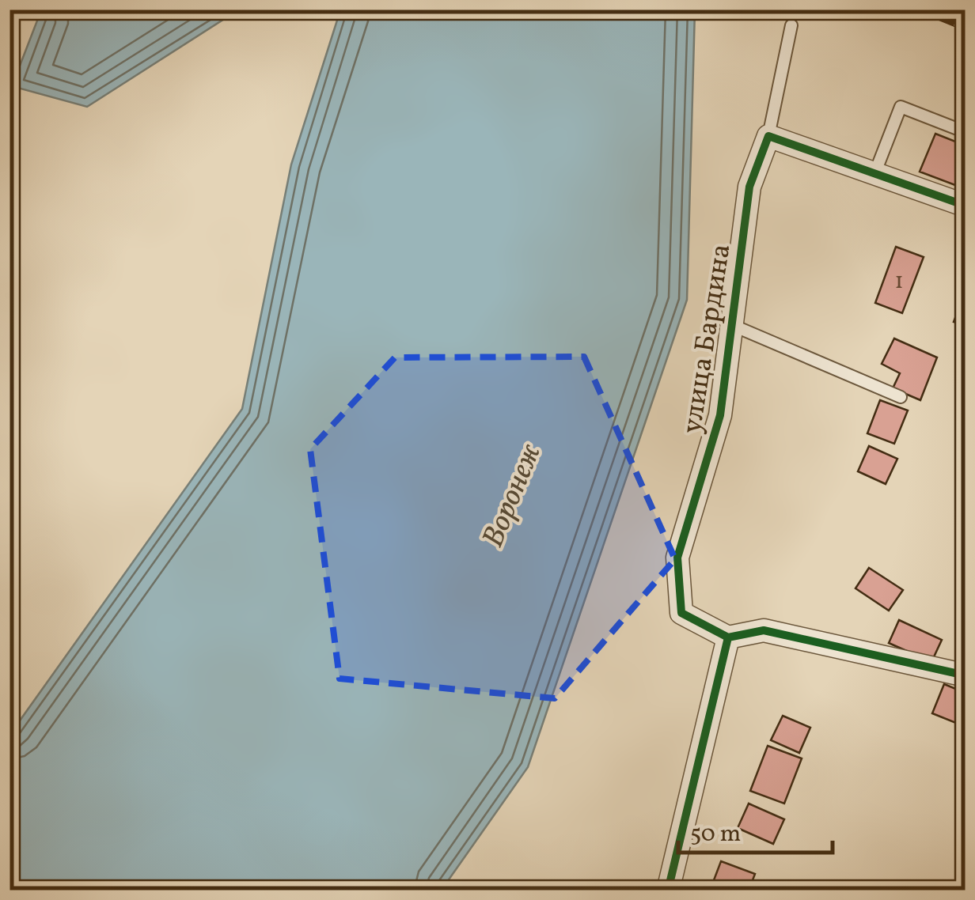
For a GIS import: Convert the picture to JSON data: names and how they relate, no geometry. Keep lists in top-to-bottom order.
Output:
{
  "streets": {
    "street": ["улица Бардина"]
  },
  "water": ["Воронеж"],
  "house_numbers": ["1"],
  "scale_bar": "50 m"
}
